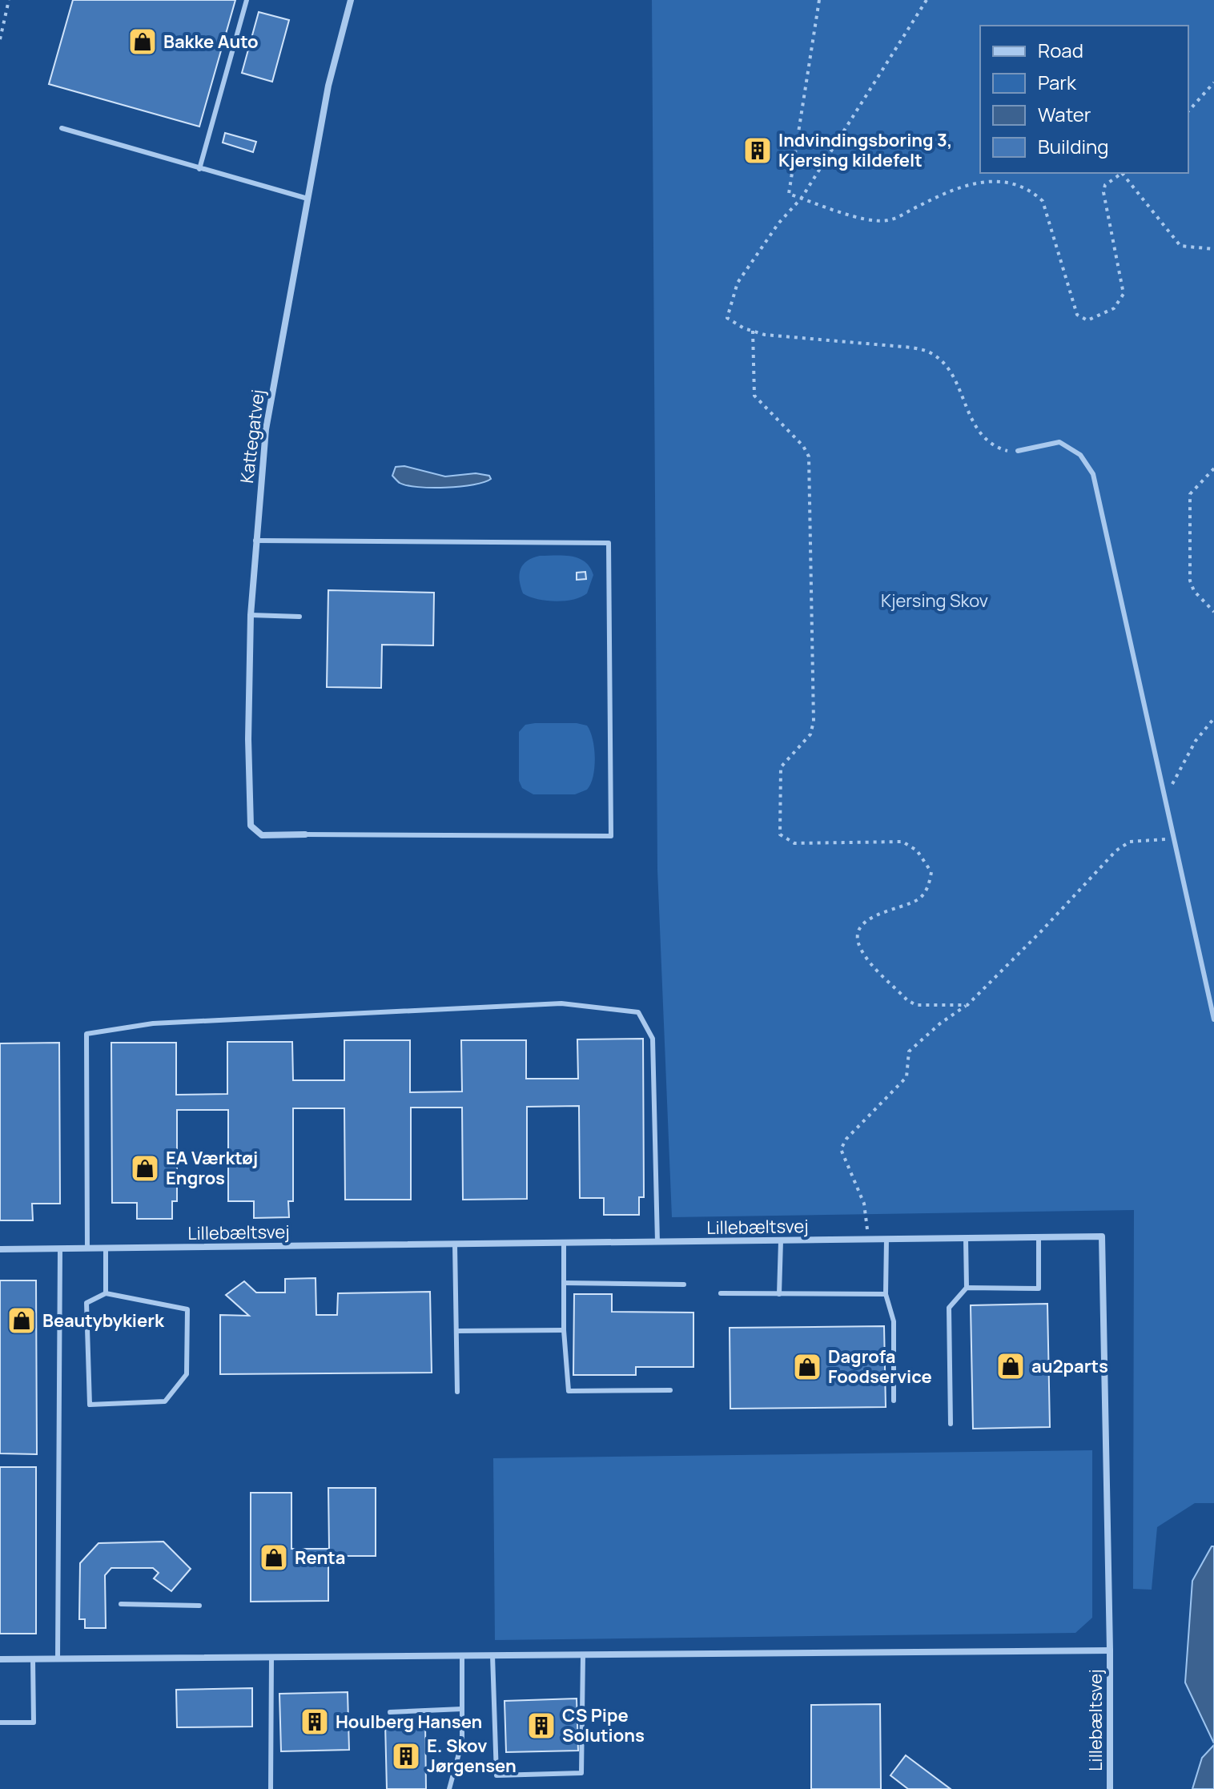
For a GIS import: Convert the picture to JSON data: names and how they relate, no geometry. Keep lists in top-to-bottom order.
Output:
{
  "streets": {
    "street": ["Kattegatvej", "Lillebæltsvej"]
  },
  "parks": ["Kjersing Skov"],
  "places": {
    "shop": [
      "Bakke Auto",
      "EA Værktøj Engros",
      "Beautybykierk",
      "au2parts",
      "Dagrofa Foodservice",
      "Renta"
    ],
    "building": [
      "Indvindingsboring 3, Kjersing kildefelt",
      "Houlberg Hansen",
      "CS Pipe Solutions",
      "E. Skov Jørgensen"
    ]
  },
  "legend": [
    "Road",
    "Park",
    "Water",
    "Building"
  ]
}
